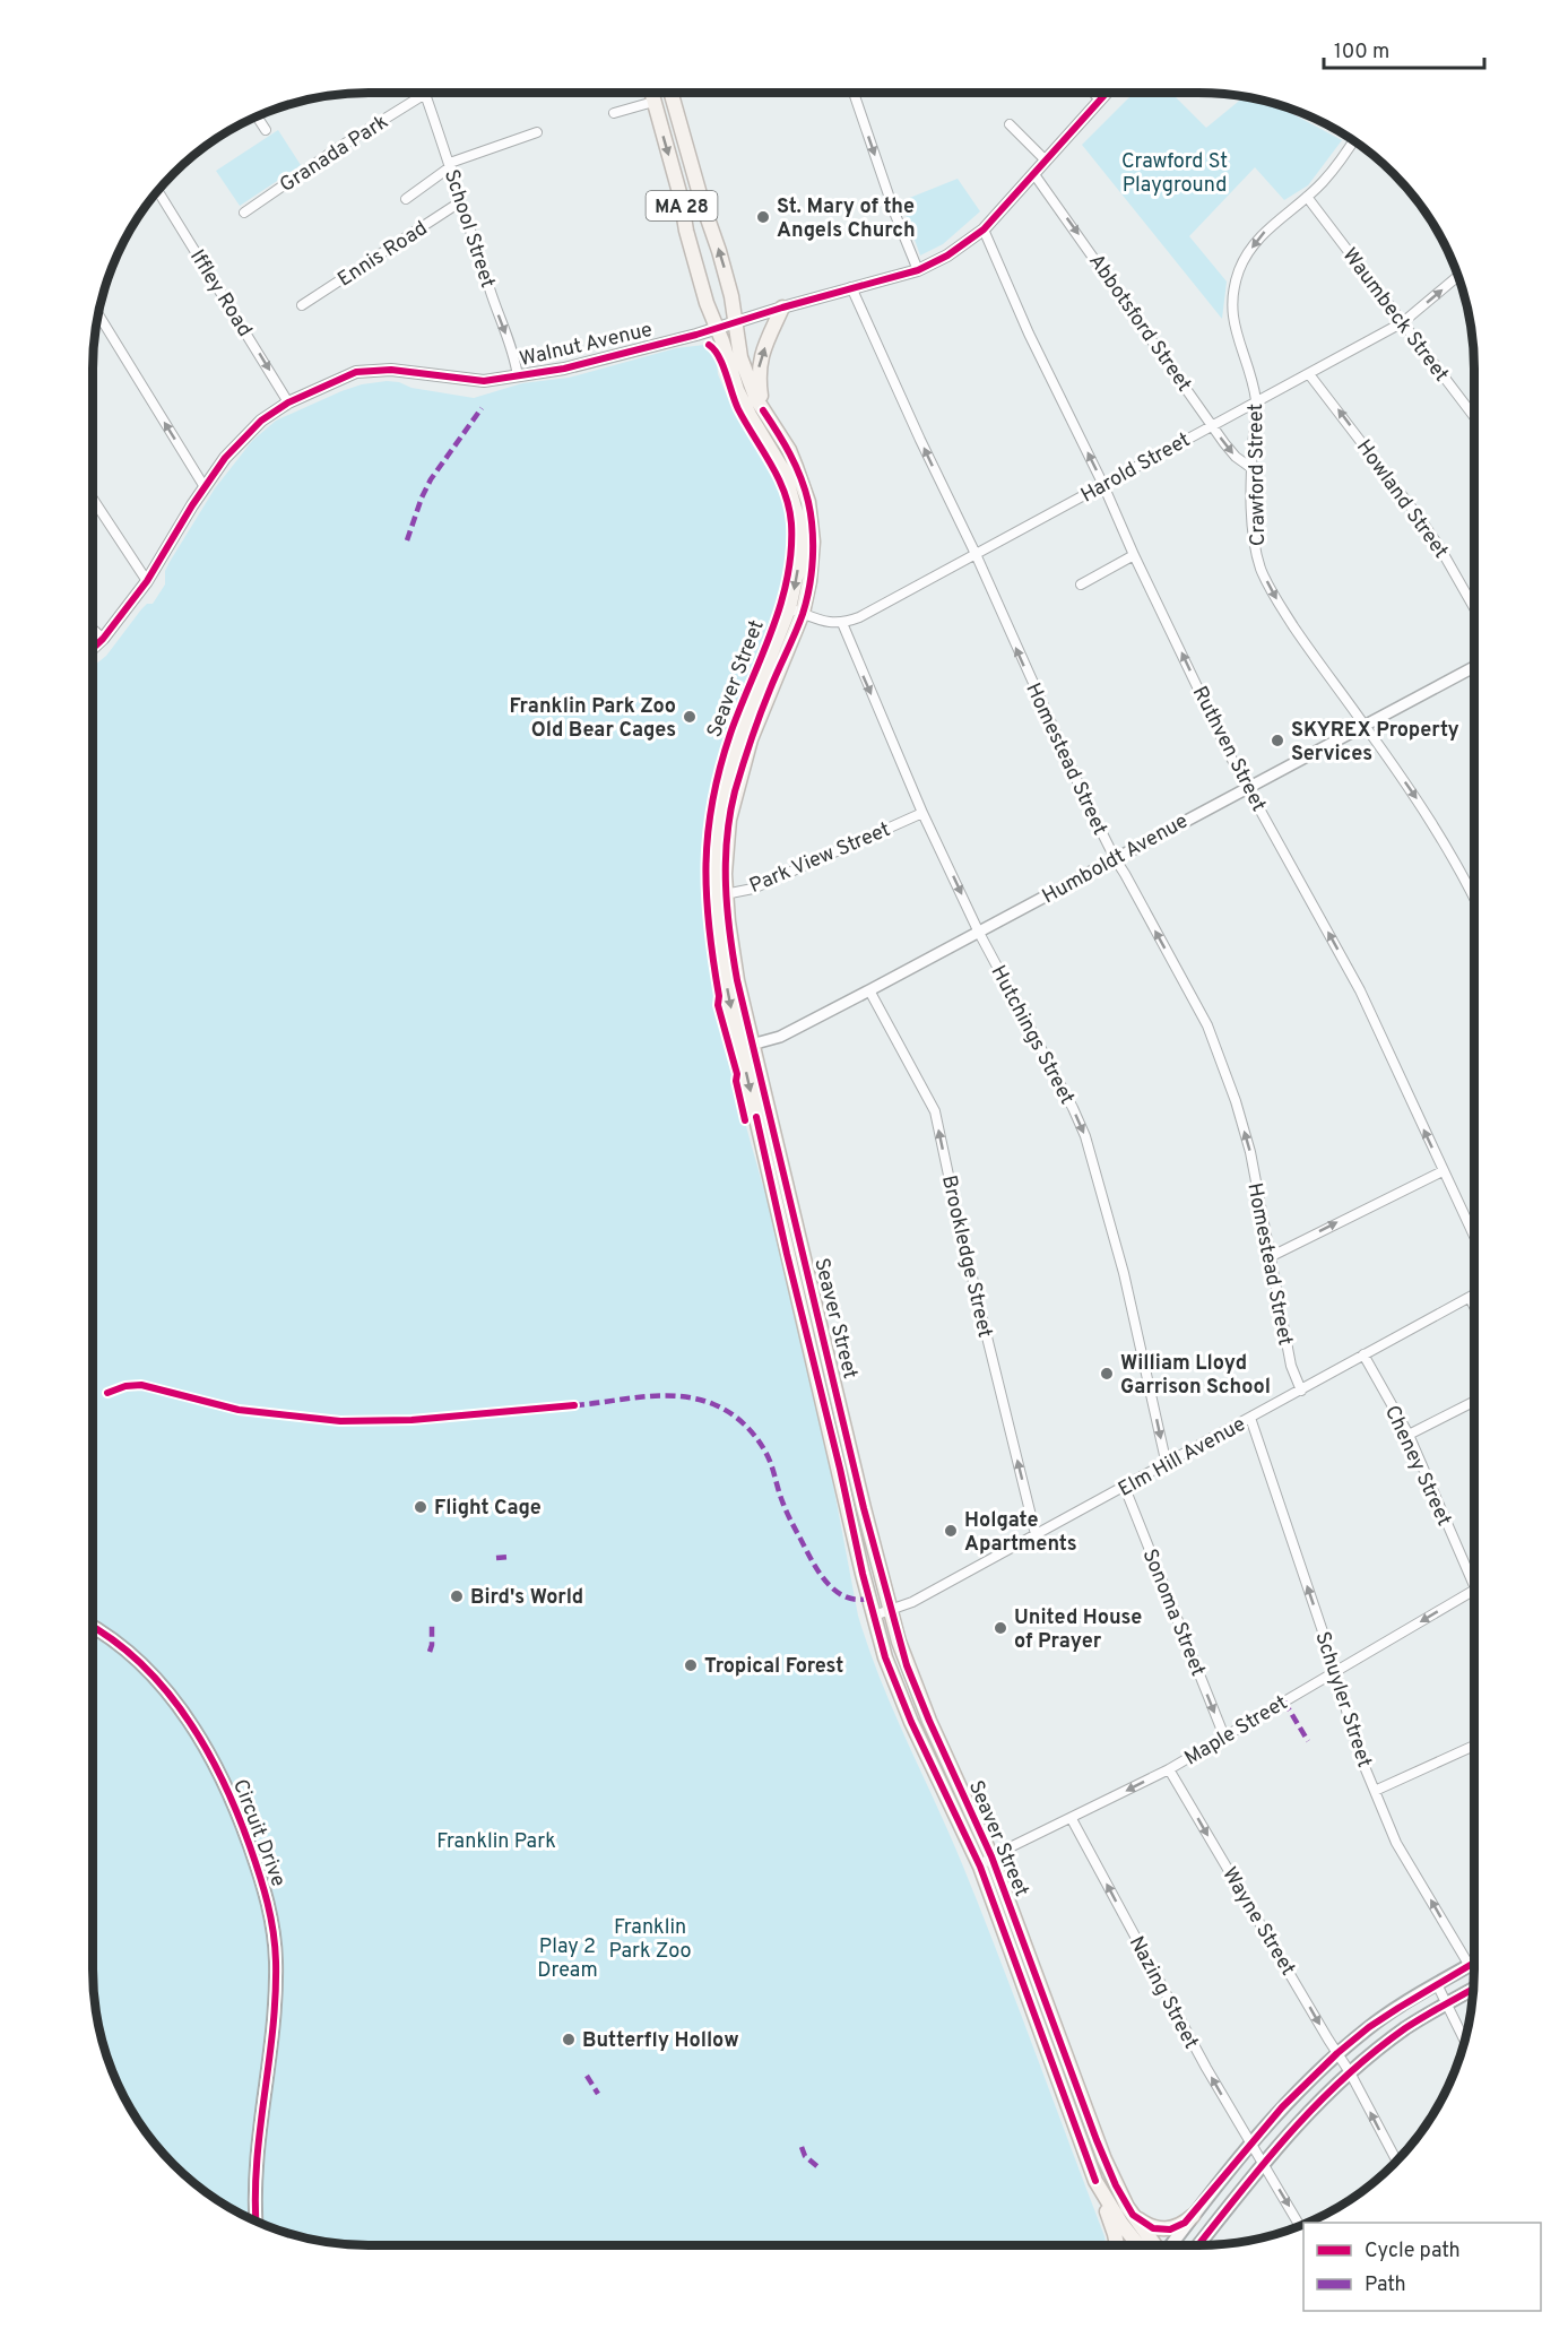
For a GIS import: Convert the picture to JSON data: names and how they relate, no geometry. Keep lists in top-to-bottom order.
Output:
{
  "streets": {
    "main road": ["MA 28", "Seaver Street", "Circuit Drive"],
    "street": [
      "Granada Park",
      "School Street",
      "Ennis Road",
      "Iffley Road",
      "Waumbeck Street",
      "Abbotsford Street",
      "Walnut Avenue",
      "Harold Street",
      "Crawford Street",
      "Howland Street",
      "Ruthven Street",
      "Homestead Street",
      "Park View Street",
      "Humboldt Avenue",
      "Hutchings Street",
      "Brookledge Street",
      "Elm Hill Avenue",
      "Cheney Street",
      "Sonoma Street",
      "Schuyler Street",
      "Maple Street",
      "Wayne Street",
      "Nazing Street"
    ]
  },
  "crossings": [
    ["Granada Park", "School Street"],
    ["MA 28", "Walnut Avenue"],
    ["MA 28", "Seaver Street"],
    ["School Street", "Ennis Road"],
    ["School Street", "Walnut Avenue"],
    ["Iffley Road", "Walnut Avenue"],
    ["Waumbeck Street", "Harold Street"],
    ["Waumbeck Street", "Crawford Street"],
    ["Abbotsford Street", "Walnut Avenue"],
    ["Abbotsford Street", "Harold Street"],
    ["Abbotsford Street", "Crawford Street"],
    ["Walnut Avenue", "Seaver Street"],
    ["Walnut Avenue", "Ruthven Street"],
    ["Walnut Avenue", "Homestead Street"],
    ["Harold Street", "Crawford Street"],
    ["Harold Street", "Howland Street"],
    ["Harold Street", "Ruthven Street"],
    ["Harold Street", "Homestead Street"],
    ["Harold Street", "Hutchings Street"],
    ["Crawford Street", "Humboldt Avenue"],
    ["Seaver Street", "Park View Street"],
    ["Seaver Street", "Humboldt Avenue"],
    ["Seaver Street", "Elm Hill Avenue"],
    ["Seaver Street", "Maple Street"],
    ["Ruthven Street", "Humboldt Avenue"],
    ["Homestead Street", "Humboldt Avenue"],
    ["Homestead Street", "Elm Hill Avenue"],
    ["Park View Street", "Hutchings Street"],
    ["Humboldt Avenue", "Hutchings Street"],
    ["Humboldt Avenue", "Brookledge Street"],
    ["Hutchings Street", "Elm Hill Avenue"],
    ["Brookledge Street", "Elm Hill Avenue"],
    ["Elm Hill Avenue", "Cheney Street"],
    ["Elm Hill Avenue", "Sonoma Street"],
    ["Elm Hill Avenue", "Schuyler Street"],
    ["Sonoma Street", "Maple Street"],
    ["Schuyler Street", "Maple Street"],
    ["Maple Street", "Wayne Street"],
    ["Maple Street", "Nazing Street"]
  ],
  "one_way": [
    "School Street",
    "Iffley Road",
    "Abbotsford Street",
    "Crawford Street",
    "Howland Street",
    "Ruthven Street",
    "Homestead Street",
    "Hutchings Street",
    "Brookledge Street",
    "Sonoma Street",
    "Schuyler Street",
    "Maple Street"
  ],
  "parks": [
    "Crawford St Playground",
    "Franklin Park",
    "Franklin Park Zoo",
    "Play 2 Dream"
  ],
  "places": [
    "St. Mary of the Angels Church",
    "Franklin Park Zoo Old Bear Cages",
    "SKYREX Property Services",
    "William Lloyd Garrison School",
    "Flight Cage",
    "Holgate Apartments",
    "Bird's World",
    "United House of Prayer",
    "Tropical Forest",
    "Butterfly Hollow"
  ],
  "legend": ["Cycle path", "Path"],
  "scale_bar": "100 m"
}
